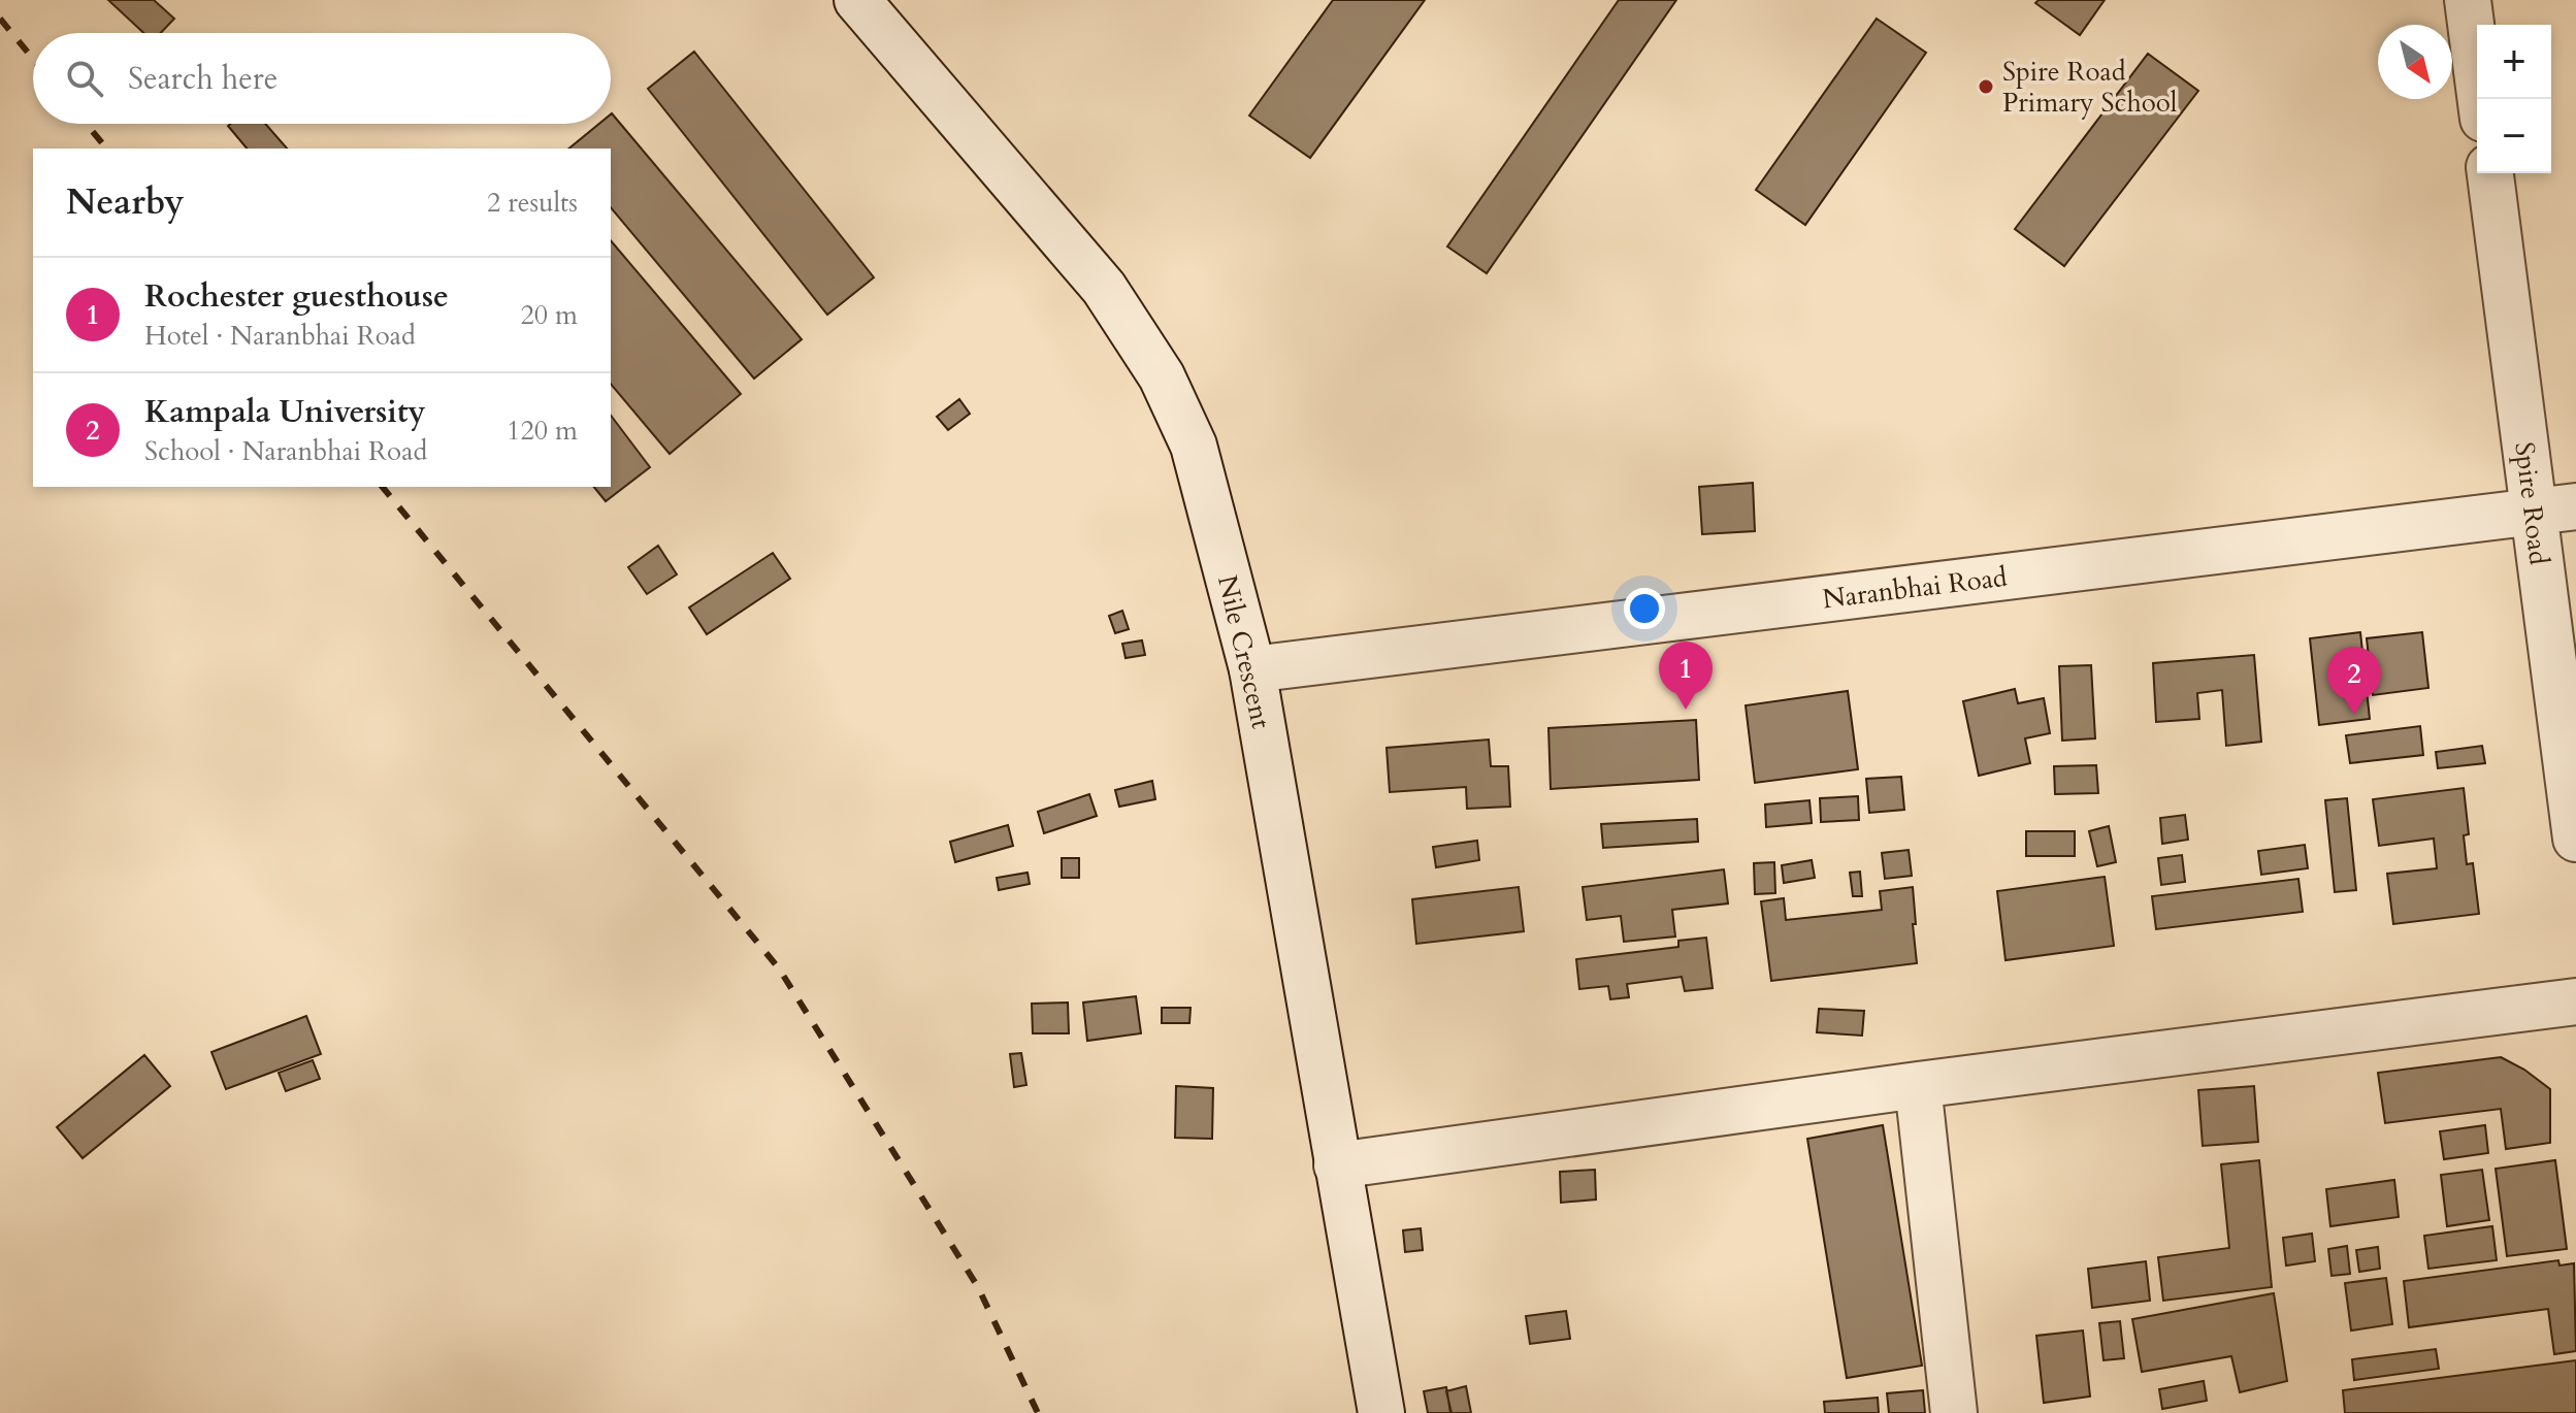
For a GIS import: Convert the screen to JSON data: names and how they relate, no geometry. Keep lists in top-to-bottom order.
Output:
{
  "streets": {
    "street": ["Spire Road", "Naranbhai Road", "Nile Crescent"]
  },
  "crossings": [
    ["Spire Road", "Naranbhai Road"],
    ["Naranbhai Road", "Nile Crescent"]
  ],
  "places": ["Spire Road Primary School"],
  "north": "bottom right",
  "page": {
    "map_buttons": ["+", "−"],
    "search": "Search here",
    "heading": ["Nearby", "2 results"],
    "list": [
      {
        "mark": "1",
        "name": "Rochester guesthouse",
        "note": "Hotel · Naranbhai Road",
        "value": "20 m"
      },
      {
        "mark": "2",
        "name": "Kampala University",
        "note": "School · Naranbhai Road",
        "value": "120 m"
      }
    ],
    "pins": ["1", "2"]
  }
}
